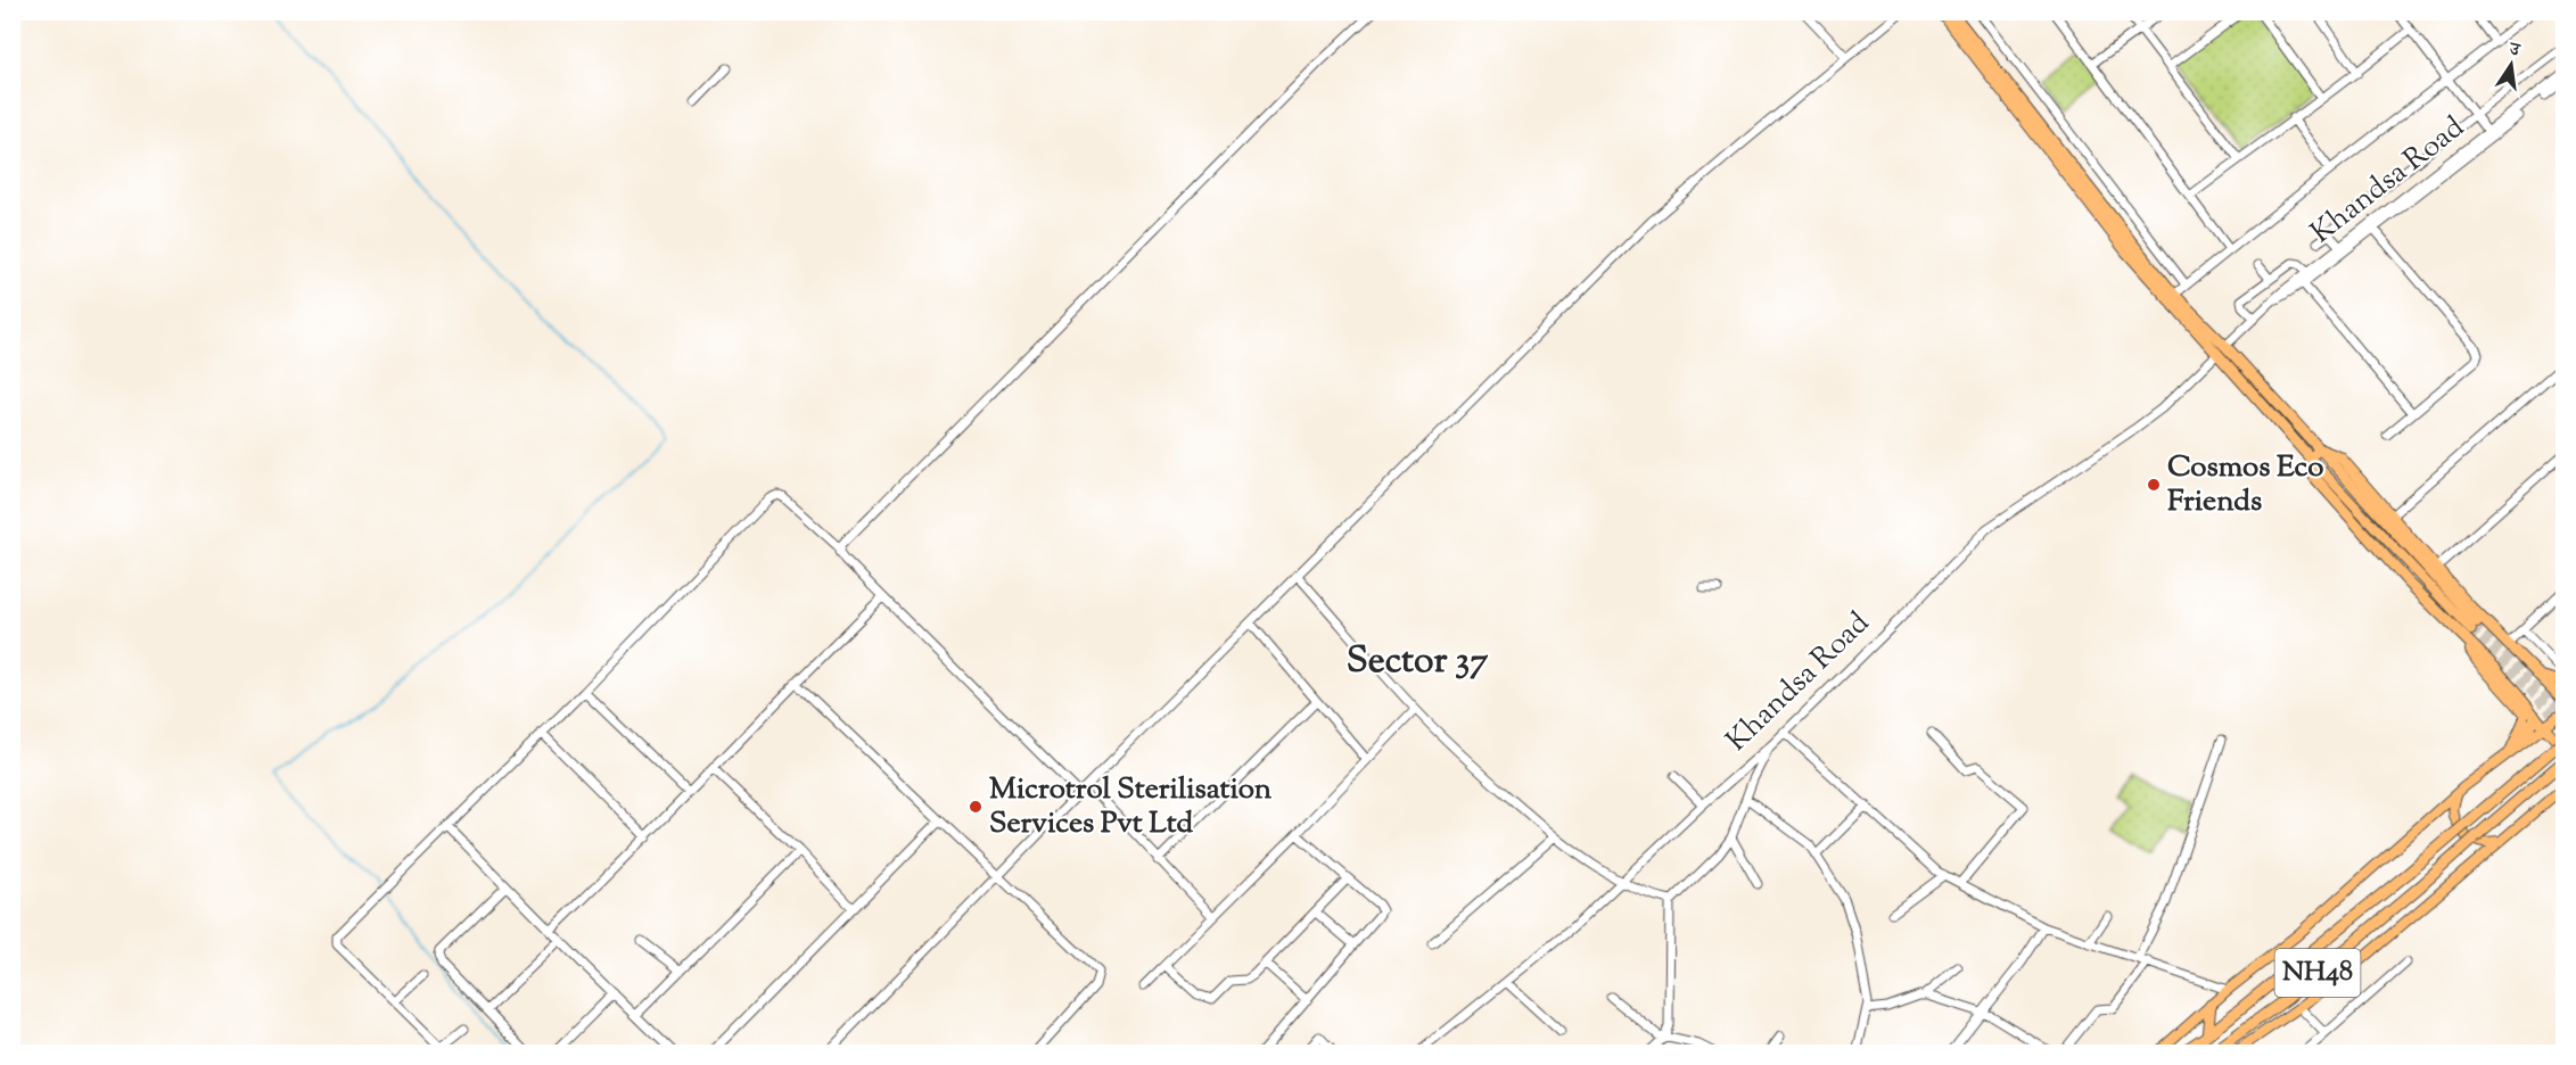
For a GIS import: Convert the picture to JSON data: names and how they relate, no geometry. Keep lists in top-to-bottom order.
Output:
{
  "streets": {
    "highway": ["NH48"],
    "street": ["Khandsa Road"]
  },
  "districts": ["Sector 37"],
  "places": ["Cosmos Eco Friends", "Microtrol Sterilisation Services Pvt Ltd"],
  "north": "top"
}
